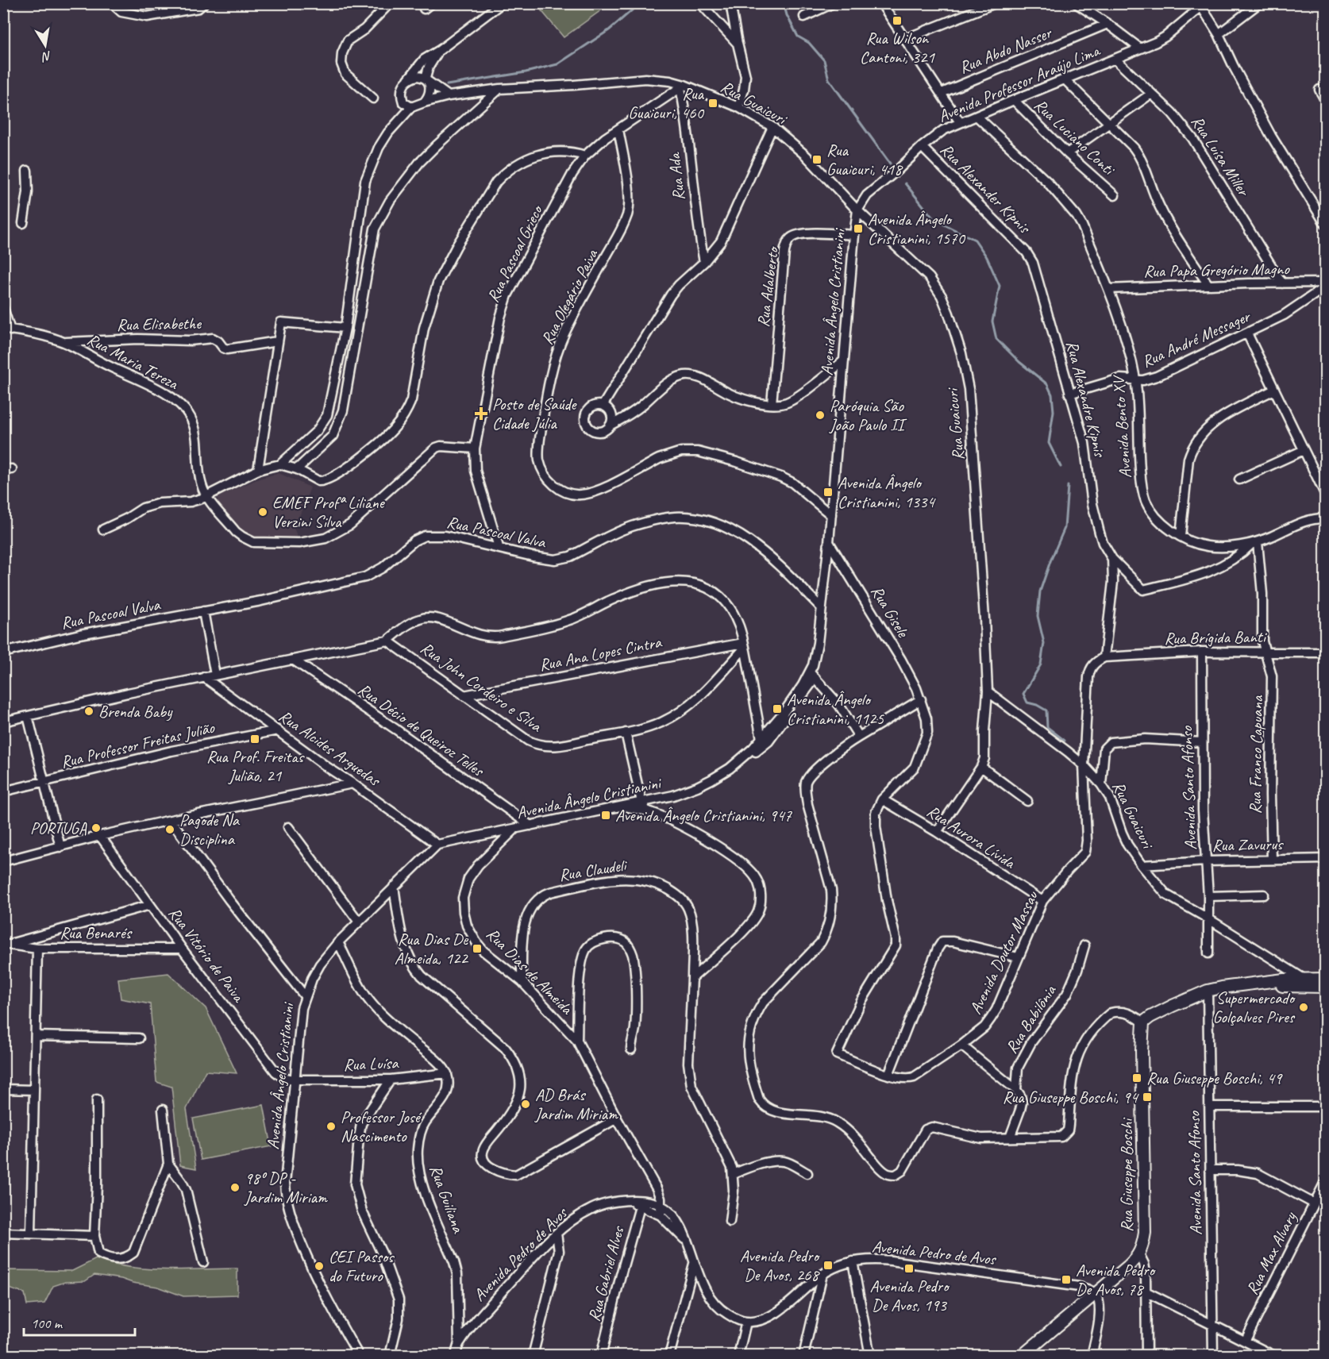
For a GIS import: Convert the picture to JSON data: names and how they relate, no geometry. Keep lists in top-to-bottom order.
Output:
{
  "streets": {
    "main road": ["Rua Giuseppe Boschi"],
    "street": [
      "Rua Abdo Nasser",
      "Avenida Professor Araújo Lima",
      "Rua Guaicuri",
      "Rua Luciano Conti",
      "Rua Luísa Miller",
      "Rua Ada",
      "Rua Alexander Kipnis",
      "Rua Pascoal Grieco",
      "Rua Papa Gregório Magno",
      "Rua Adalberto",
      "Rua Olegário Paiva",
      "Avenida Ângelo Cristianini",
      "Rua Elisabethe",
      "Rua André Messager",
      "Rua Maria Tereza",
      "Rua Alexandre Kipnis",
      "Avenida Bento XV",
      "Rua Pascoal Valva",
      "Rua Gisele",
      "Rua Brígida Banti",
      "Rua Ana Lopes Cintra",
      "Rua John Cordeiro e Silva",
      "Rua Décio de Queiroz Telles",
      "Rua Professor Freitas Julião",
      "Rua Alcides Arguedas",
      "Rua Franco Capuana",
      "Avenida Santo Afonso",
      "Rua Aurora Lívida",
      "Rua Zavurus",
      "Rua Claudeli",
      "Rua Benarés",
      "Avenida Doutor Massau",
      "Rua Vitório de Paiva",
      "Rua Dias de Almeida",
      "Rua Babilônia",
      "Rua Luísa",
      "Rua Guiliana",
      "Avenida Pedro de Avos",
      "Rua Max Alvary",
      "Rua Gabriel Alves"
    ]
  },
  "crossings": [
    ["Avenida Professor Araújo Lima", "Rua Guaicuri"],
    ["Avenida Professor Araújo Lima", "Rua Luciano Conti"],
    ["Avenida Professor Araújo Lima", "Rua Luísa Miller"],
    ["Avenida Professor Araújo Lima", "Rua Alexander Kipnis"],
    ["Avenida Professor Araújo Lima", "Avenida Ângelo Cristianini"],
    ["Avenida Professor Araújo Lima", "Avenida Bento XV"],
    ["Rua Guaicuri", "Rua Ada"],
    ["Rua Guaicuri", "Rua Pascoal Grieco"],
    ["Rua Guaicuri", "Avenida Ângelo Cristianini"],
    ["Rua Guaicuri", "Avenida Santo Afonso"],
    ["Rua Guaicuri", "Rua Zavurus"],
    ["Rua Guaicuri", "Avenida Doutor Massau"],
    ["Rua Luísa Miller", "Rua Papa Gregório Magno"],
    ["Rua Ada", "Rua Pascoal Grieco"],
    ["Rua Alexander Kipnis", "Rua Alexandre Kipnis"],
    ["Rua Pascoal Grieco", "Rua Olegário Paiva"],
    ["Rua Pascoal Grieco", "Rua Pascoal Valva"],
    ["Rua Papa Gregório Magno", "Avenida Bento XV"],
    ["Rua Adalberto", "Avenida Ângelo Cristianini"],
    ["Rua Olegário Paiva", "Avenida Ângelo Cristianini"],
    ["Avenida Ângelo Cristianini", "Rua Pascoal Valva"],
    ["Avenida Ângelo Cristianini", "Rua Gisele"],
    ["Avenida Ângelo Cristianini", "Rua Décio de Queiroz Telles"],
    ["Avenida Ângelo Cristianini", "Rua Alcides Arguedas"],
    ["Avenida Ângelo Cristianini", "Rua Vitório de Paiva"],
    ["Avenida Ângelo Cristianini", "Rua Dias de Almeida"],
    ["Avenida Ângelo Cristianini", "Rua Luísa"],
    ["Rua Elisabethe", "Rua Maria Tereza"],
    ["Rua André Messager", "Rua Alexandre Kipnis"],
    ["Rua André Messager", "Avenida Bento XV"],
    ["Rua Alexandre Kipnis", "Avenida Bento XV"],
    ["Rua Alexandre Kipnis", "Rua Franco Capuana"],
    ["Avenida Bento XV", "Rua Franco Capuana"],
    ["Rua Gisele", "Rua Aurora Lívida"],
    ["Rua Gisele", "Avenida Doutor Massau"],
    ["Rua Brígida Banti", "Rua Franco Capuana"],
    ["Rua Brígida Banti", "Avenida Santo Afonso"],
    ["Rua Brígida Banti", "Avenida Doutor Massau"],
    ["Rua Ana Lopes Cintra", "Rua John Cordeiro e Silva"],
    ["Rua Professor Freitas Julião", "Rua Alcides Arguedas"],
    ["Rua Franco Capuana", "Rua Zavurus"],
    ["Avenida Santo Afonso", "Rua Zavurus"],
    ["Rua Aurora Lívida", "Avenida Doutor Massau"],
    ["Rua Claudeli", "Rua Dias de Almeida"],
    ["Rua Benarés", "Rua Vitório de Paiva"],
    ["Rua Vitório de Paiva", "Rua Luísa"],
    ["Rua Dias de Almeida", "Avenida Pedro de Avos"],
    ["Rua Luísa", "Rua Guiliana"],
    ["Rua Guiliana", "Avenida Pedro de Avos"],
    ["Avenida Pedro de Avos", "Rua Gabriel Alves"]
  ],
  "places": {
    "transit": [
      "Rua Wilson Cantoni, 321",
      "Rua Guaicuri, 460",
      "Rua Guaicuri, 418",
      "Avenida Ângelo Cristianini, 1570",
      "Avenida Ângelo Cristianini, 1334",
      "Avenida Ângelo Cristianini, 1125",
      "Rua Prof. Freitas Julião, 21",
      "Avenida Ângelo Cristianini, 947",
      "Rua Dias De Almeida, 122",
      "Rua Giuseppe Boschi, 49",
      "Rua Giuseppe Boschi, 94",
      "Avenida Pedro De Avos, 268",
      "Avenida Pedro De Avos, 193",
      "Avenida Pedro De Avos, 78"
    ],
    "health": ["Posto de Saúde Cidade Júlia"],
    "other": [
      "Paróquia São João Paulo II",
      "EMEF Profª Liliane Verzini Silva",
      "Brenda Baby",
      "PORTUGA",
      "Pagode Na Disciplina",
      "Supermercado Golçalves Pires",
      "AD Brás Jardim Miriam",
      "Professor José Nascimento",
      "98º DP - Jardim Miriam",
      "CEI Passos do Futuro"
    ]
  },
  "scale_bar": "100 m",
  "north": "bottom"
}
